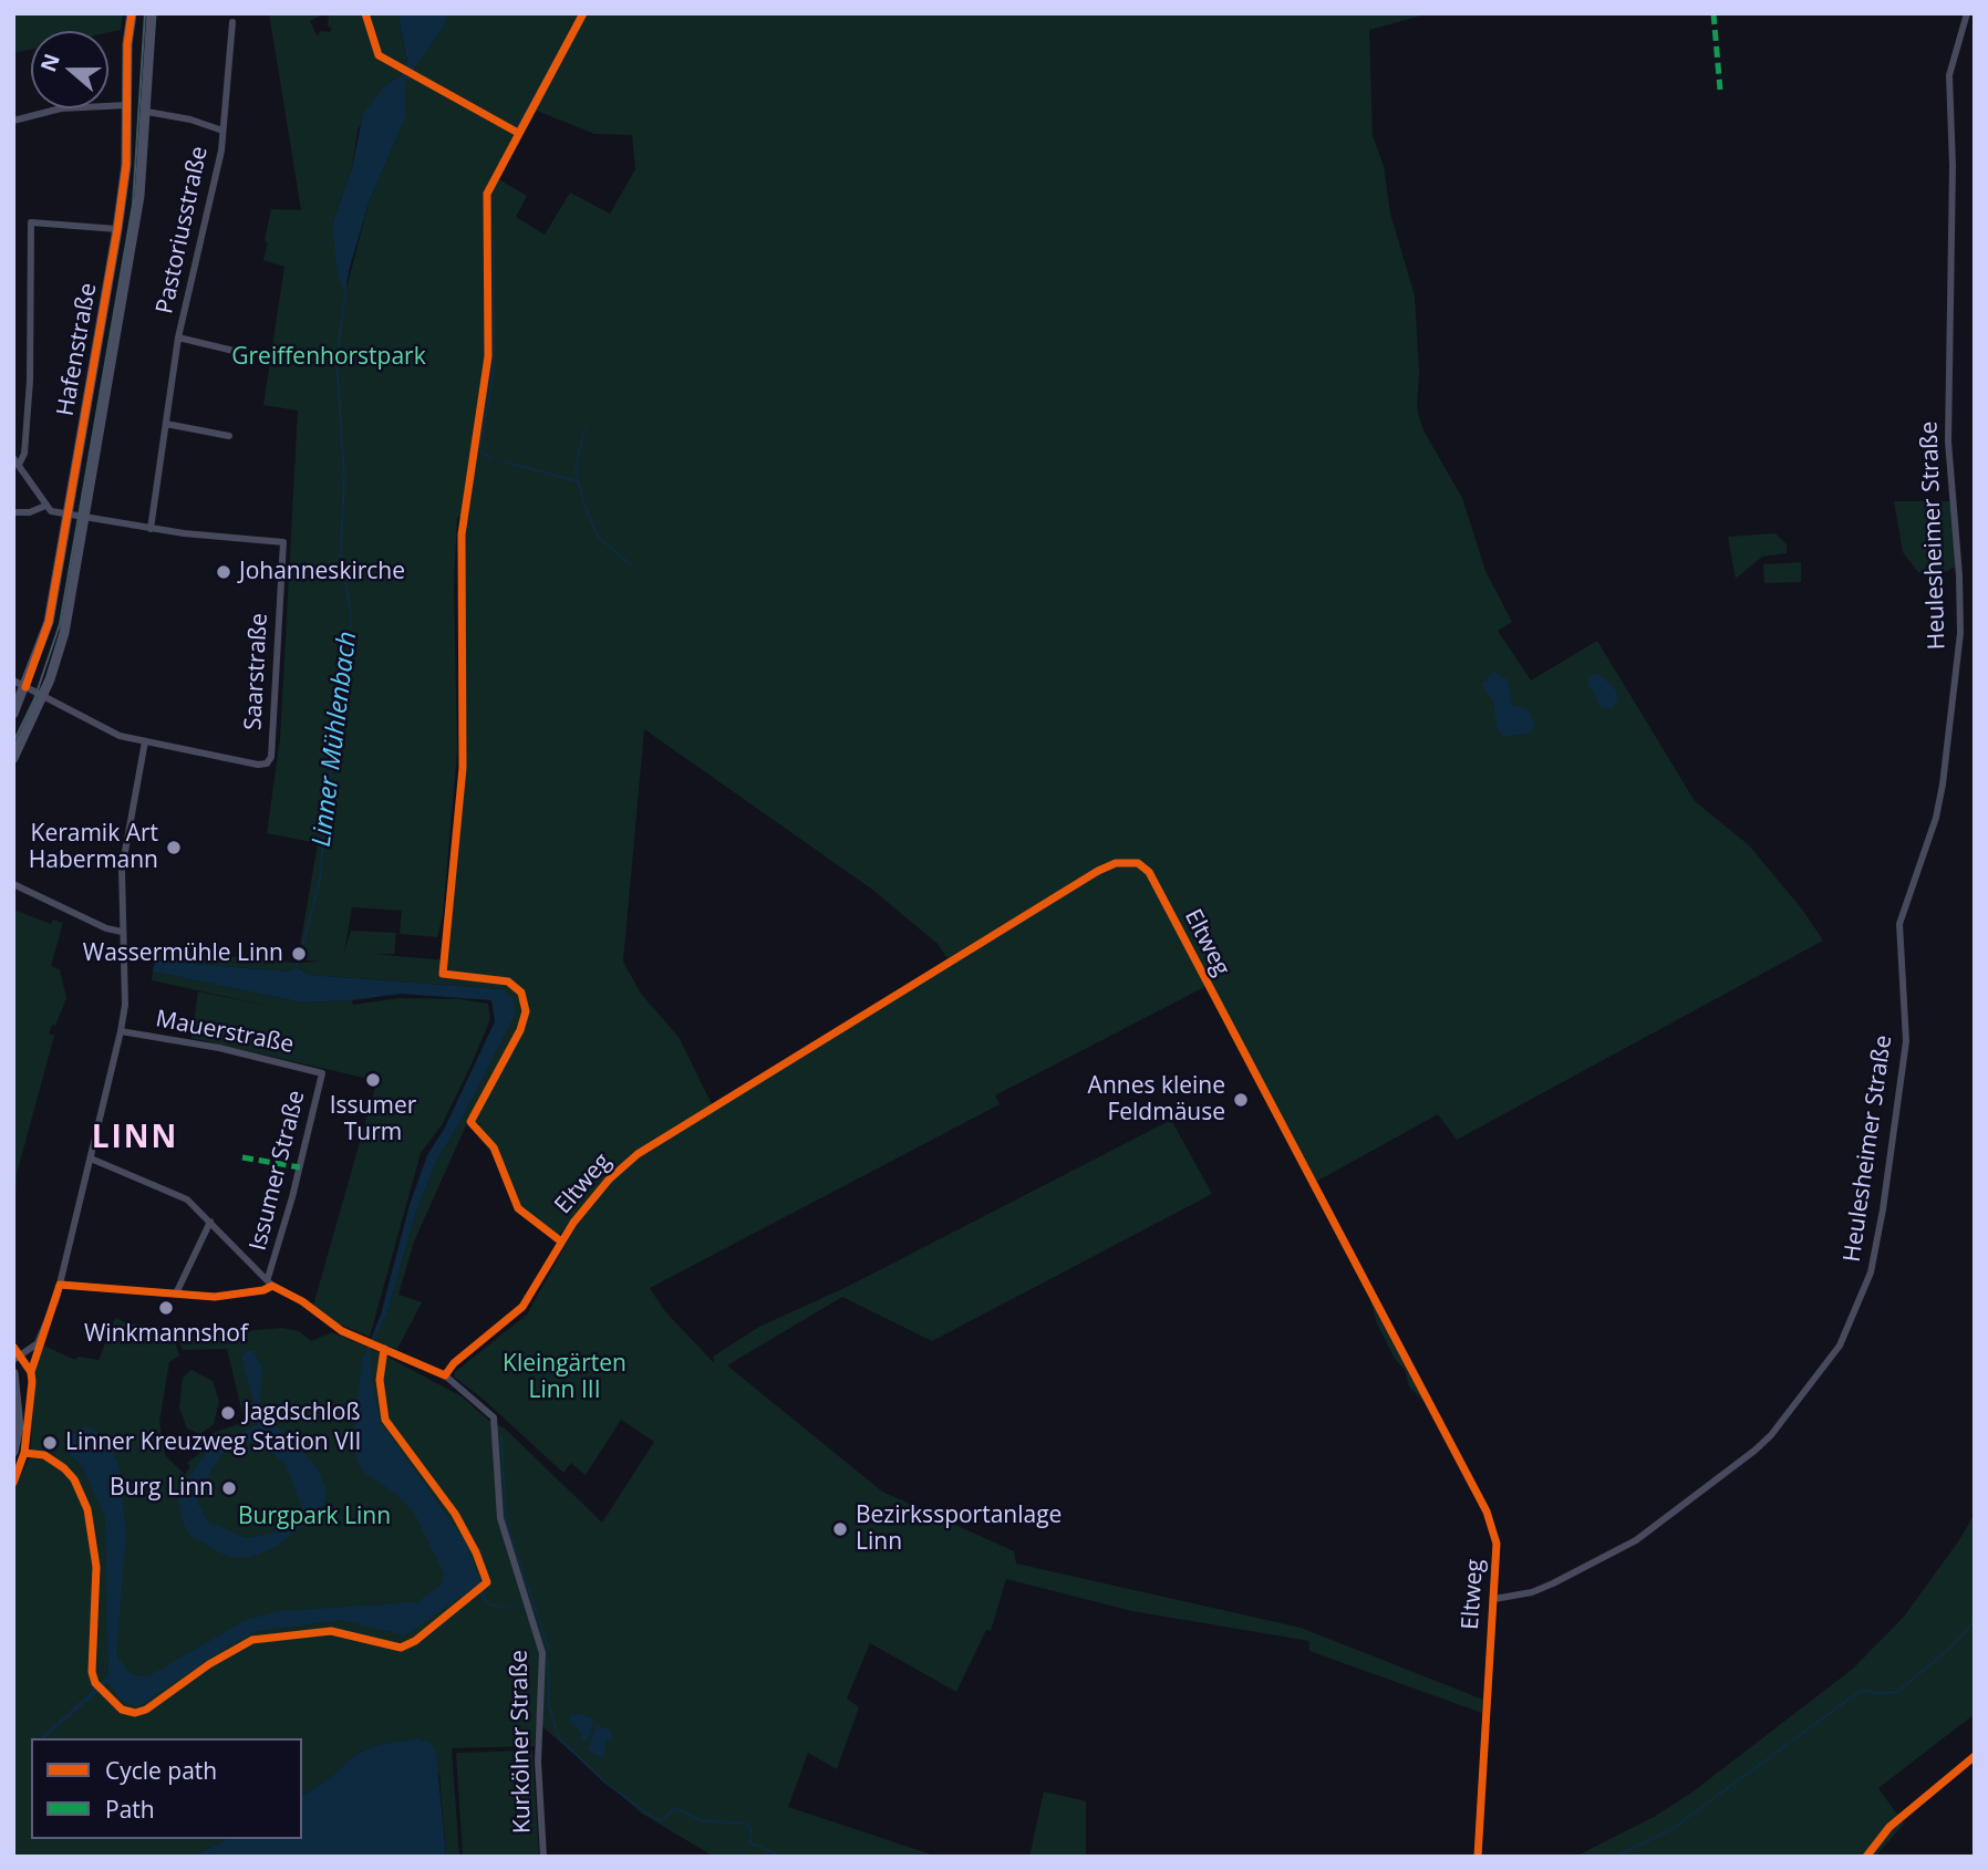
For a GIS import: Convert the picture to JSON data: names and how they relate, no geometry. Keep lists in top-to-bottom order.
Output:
{
  "streets": {
    "main road": ["Hafenstraße"],
    "street": [
      "Pastoriusstraße",
      "Heulesheimer Straße",
      "Saarstraße",
      "Eltweg",
      "Mauerstraße",
      "Issumer Straße",
      "Kurkölner Straße"
    ]
  },
  "crossings": [
    ["Pastoriusstraße", "Hafenstraße"],
    ["Pastoriusstraße", "Saarstraße"],
    ["Heulesheimer Straße", "Eltweg"],
    ["Eltweg", "Kurkölner Straße"],
    ["Mauerstraße", "Issumer Straße"]
  ],
  "districts": ["LINN"],
  "water": ["Linner Mühlenbach"],
  "parks": ["Greiffenhorstpark", "Kleingärten Linn III", "Burgpark Linn"],
  "places": [
    "Johanneskirche",
    "Keramik Art Habermann",
    "Wassermühle Linn",
    "Issumer Turm",
    "Annes kleine Feldmäuse",
    "Winkmannshof",
    "Jagdschloß",
    "Linner Kreuzweg Station VII",
    "Burg Linn",
    "Bezirkssportanlage Linn"
  ],
  "legend": ["Cycle path", "Path"],
  "north": "left"
}
